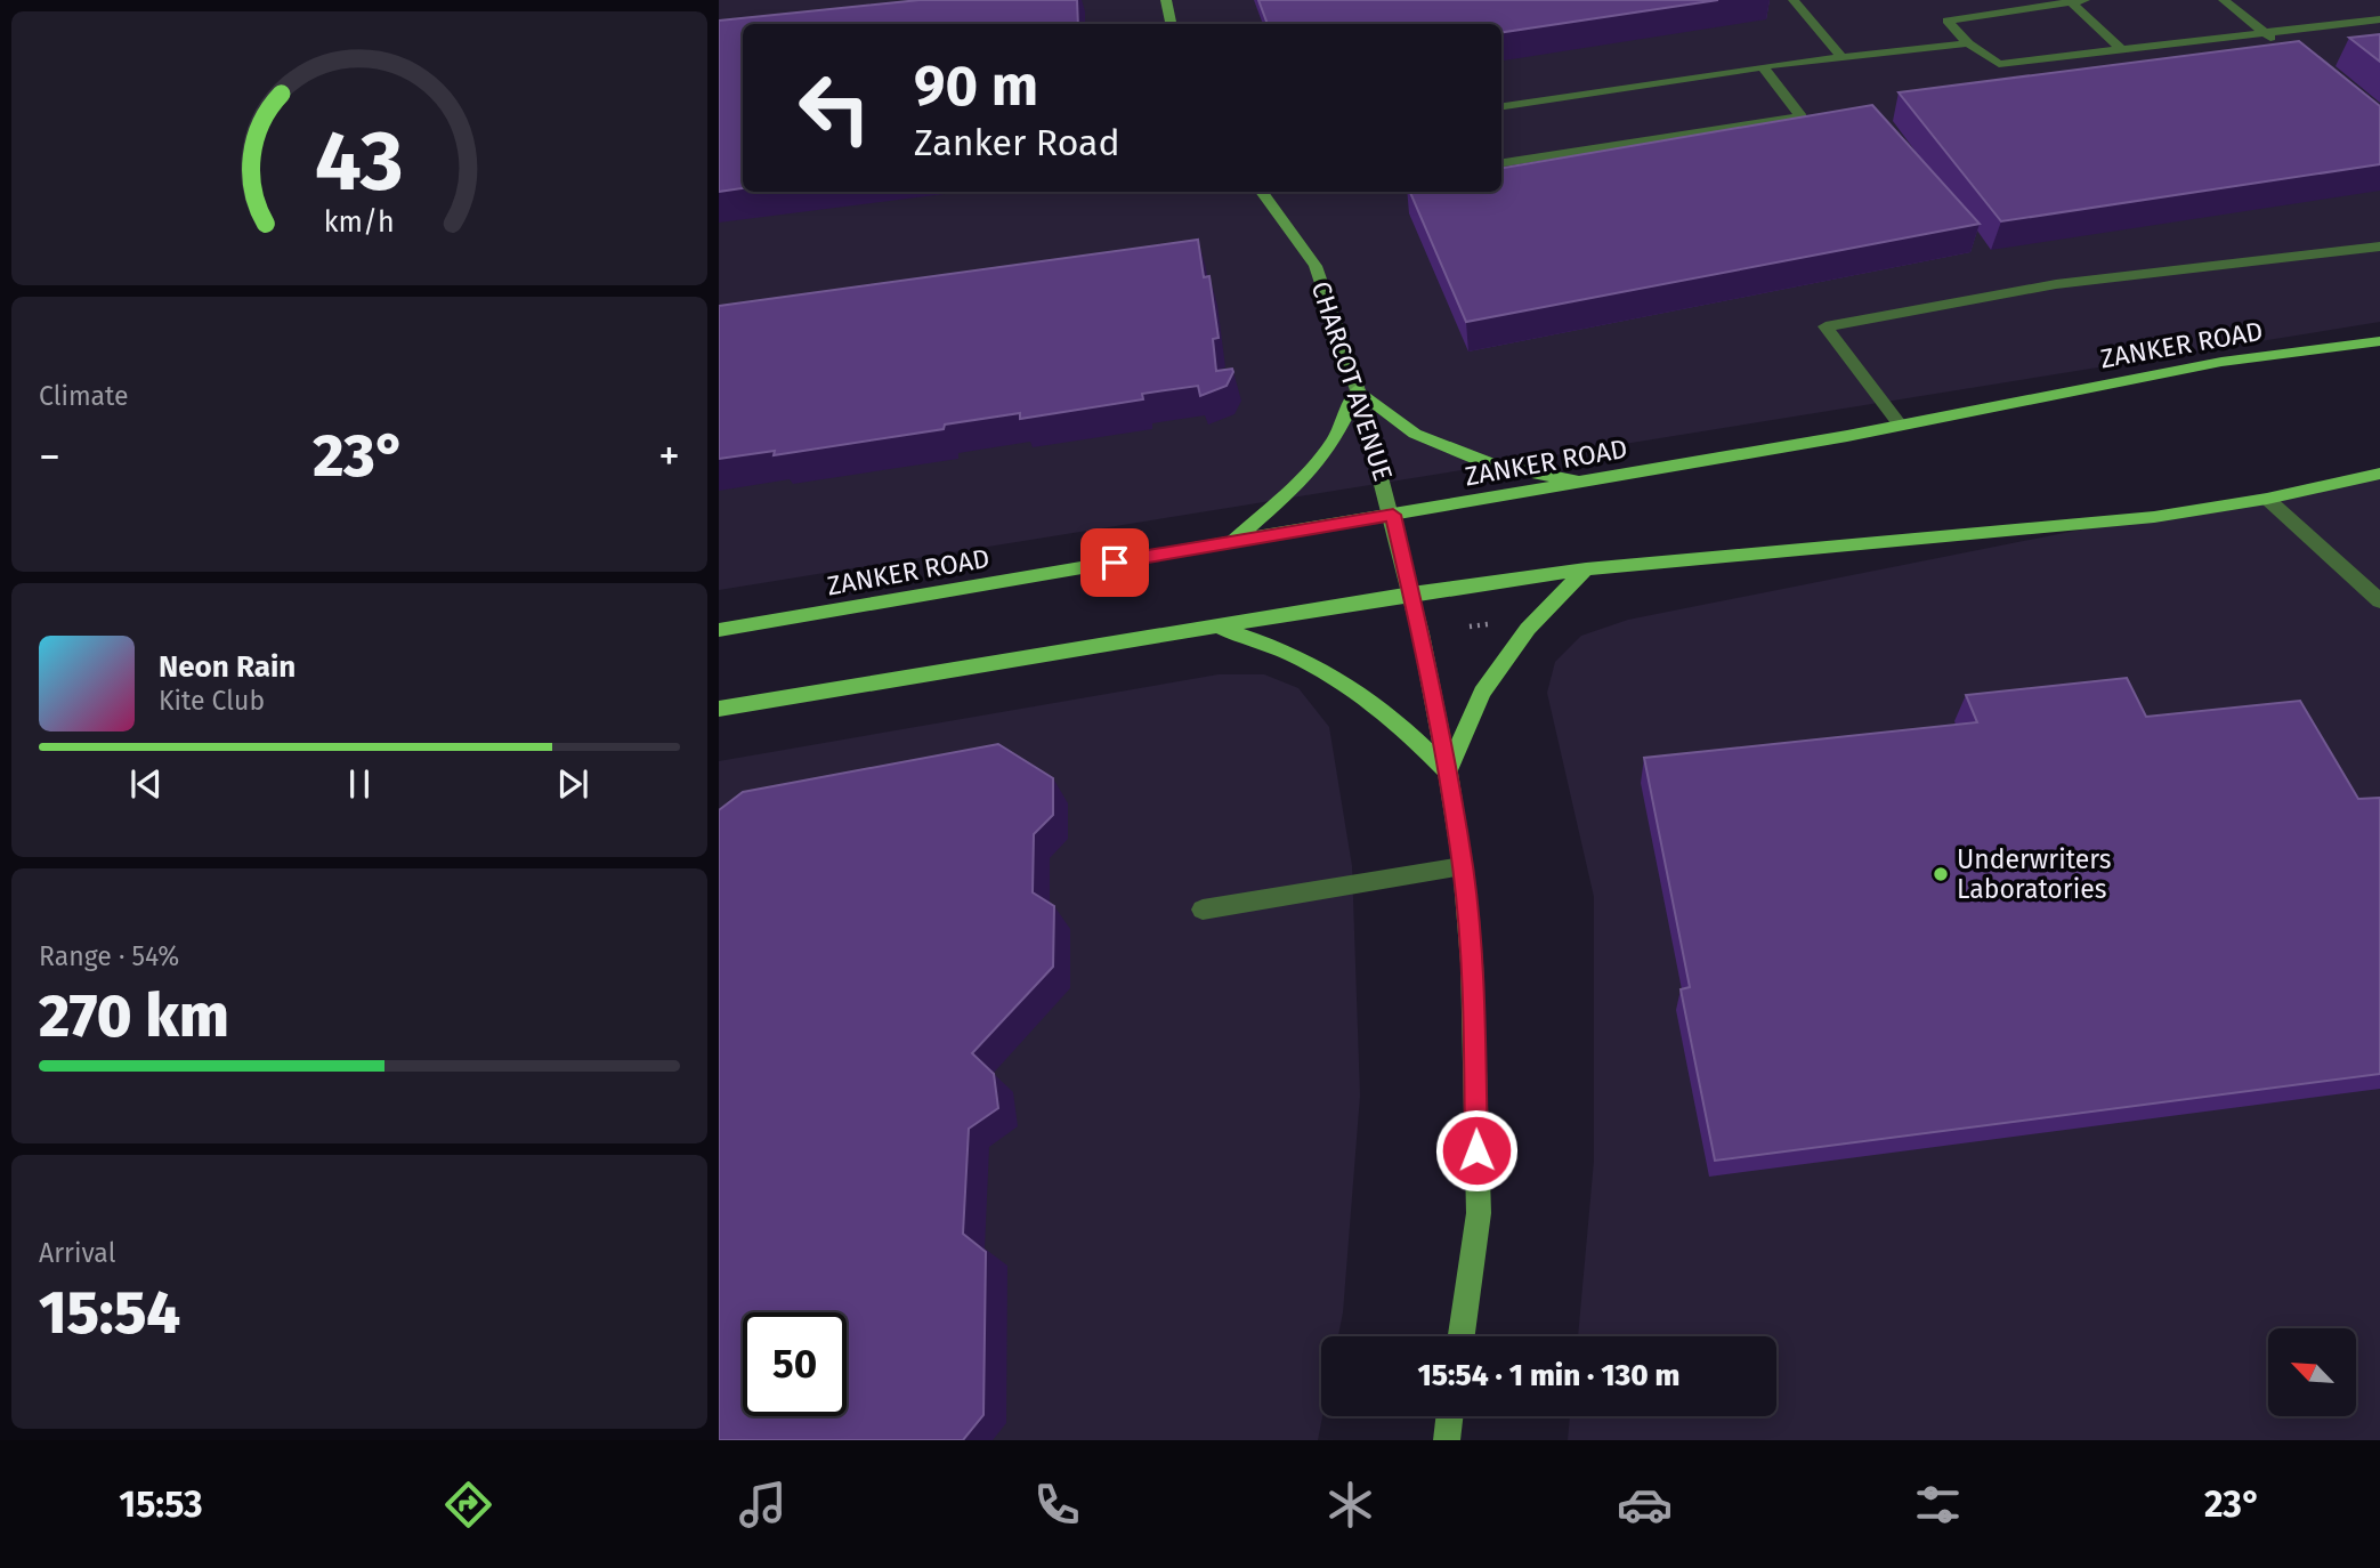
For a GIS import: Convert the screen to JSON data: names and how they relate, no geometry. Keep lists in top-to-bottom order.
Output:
{
  "streets": {
    "main road": ["ZANKER ROAD", "CHARCOT AVENUE"]
  },
  "crossings": [
    ["ZANKER ROAD", "CHARCOT AVENUE"]
  ],
  "places": ["Underwriters Laboratories"],
  "north": "top left",
  "page": {
    "turn": ["90 m", "Zanker Road"],
    "tile": [
      "Climate",
      ["Range · 54%", "270 km"],
      ["Arrival", "15:54"]
    ],
    "heat": ["−", "23°", "+"],
    "song": ["Neon Rain", "Kite Club"],
    "limit": "50",
    "trip": "15:54 · 1 min · 130 m",
    "tabs": ["15:53", "23°"],
    "gauge": ["43", "km/h"]
  }
}
